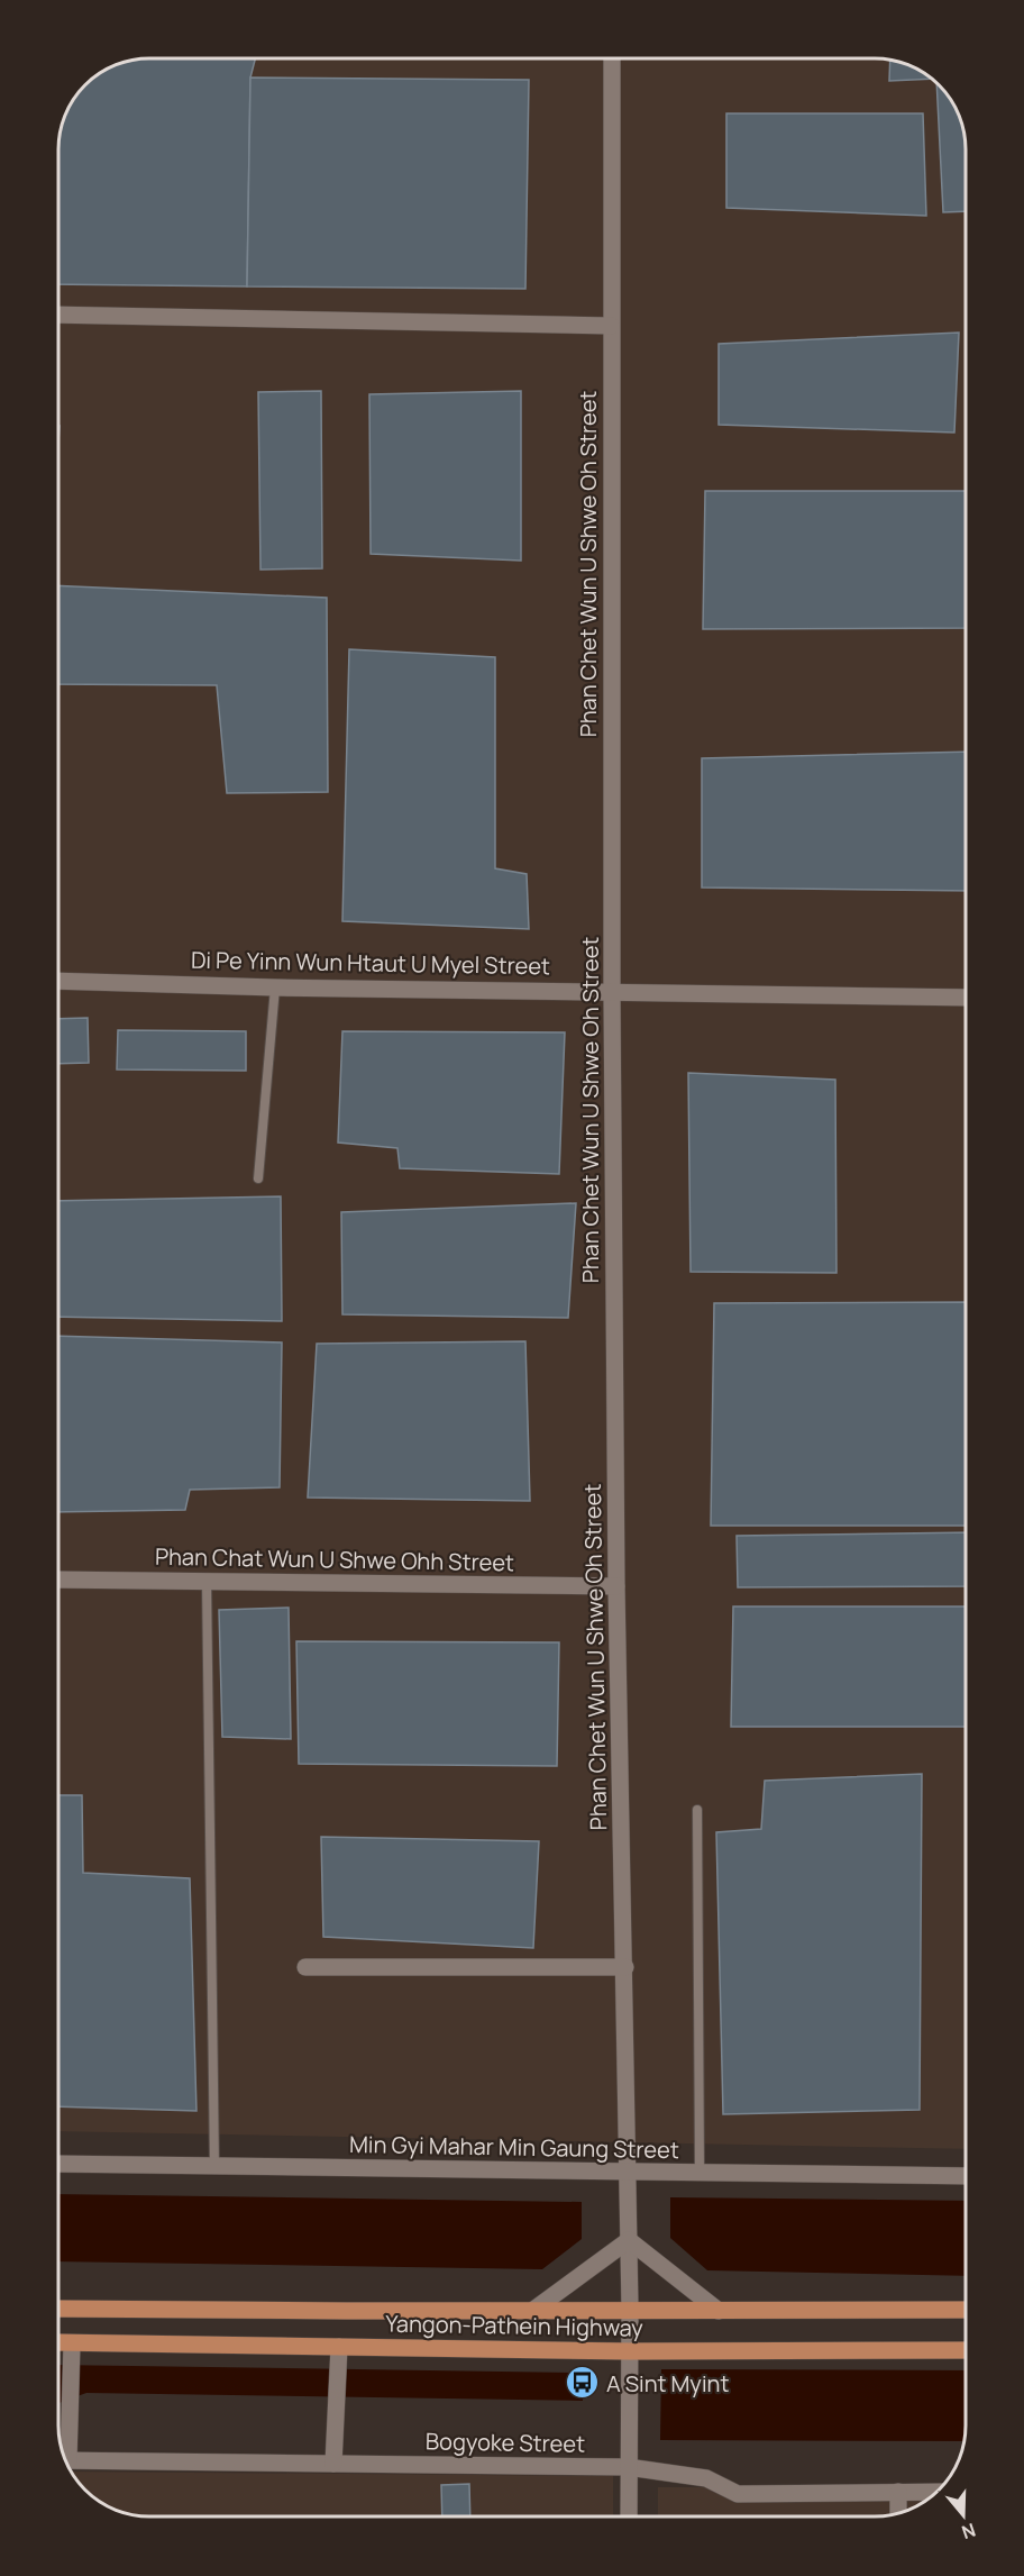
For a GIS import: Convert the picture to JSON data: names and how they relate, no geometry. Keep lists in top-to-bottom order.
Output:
{
  "streets": {
    "main road": ["Yangon-Pathein Highway"],
    "street": [
      "Phan Chet Wun U Shwe Oh Street",
      "Di Pe Yinn Wun Htaut U Myel Street",
      "Phan Chat Wun U Shwe Ohh Street",
      "Min Gyi Mahar Min Gaung Street",
      "Bogyoke Street"
    ]
  },
  "crossings": [
    ["Phan Chet Wun U Shwe Oh Street", "Di Pe Yinn Wun Htaut U Myel Street"],
    ["Phan Chet Wun U Shwe Oh Street", "Phan Chat Wun U Shwe Ohh Street"],
    ["Phan Chet Wun U Shwe Oh Street", "Min Gyi Mahar Min Gaung Street"],
    ["Phan Chet Wun U Shwe Oh Street", "Yangon-Pathein Highway"],
    ["Phan Chet Wun U Shwe Oh Street", "Bogyoke Street"]
  ],
  "places": {
    "bus stop": ["A Sint Myint"]
  },
  "north": "bottom"
}
